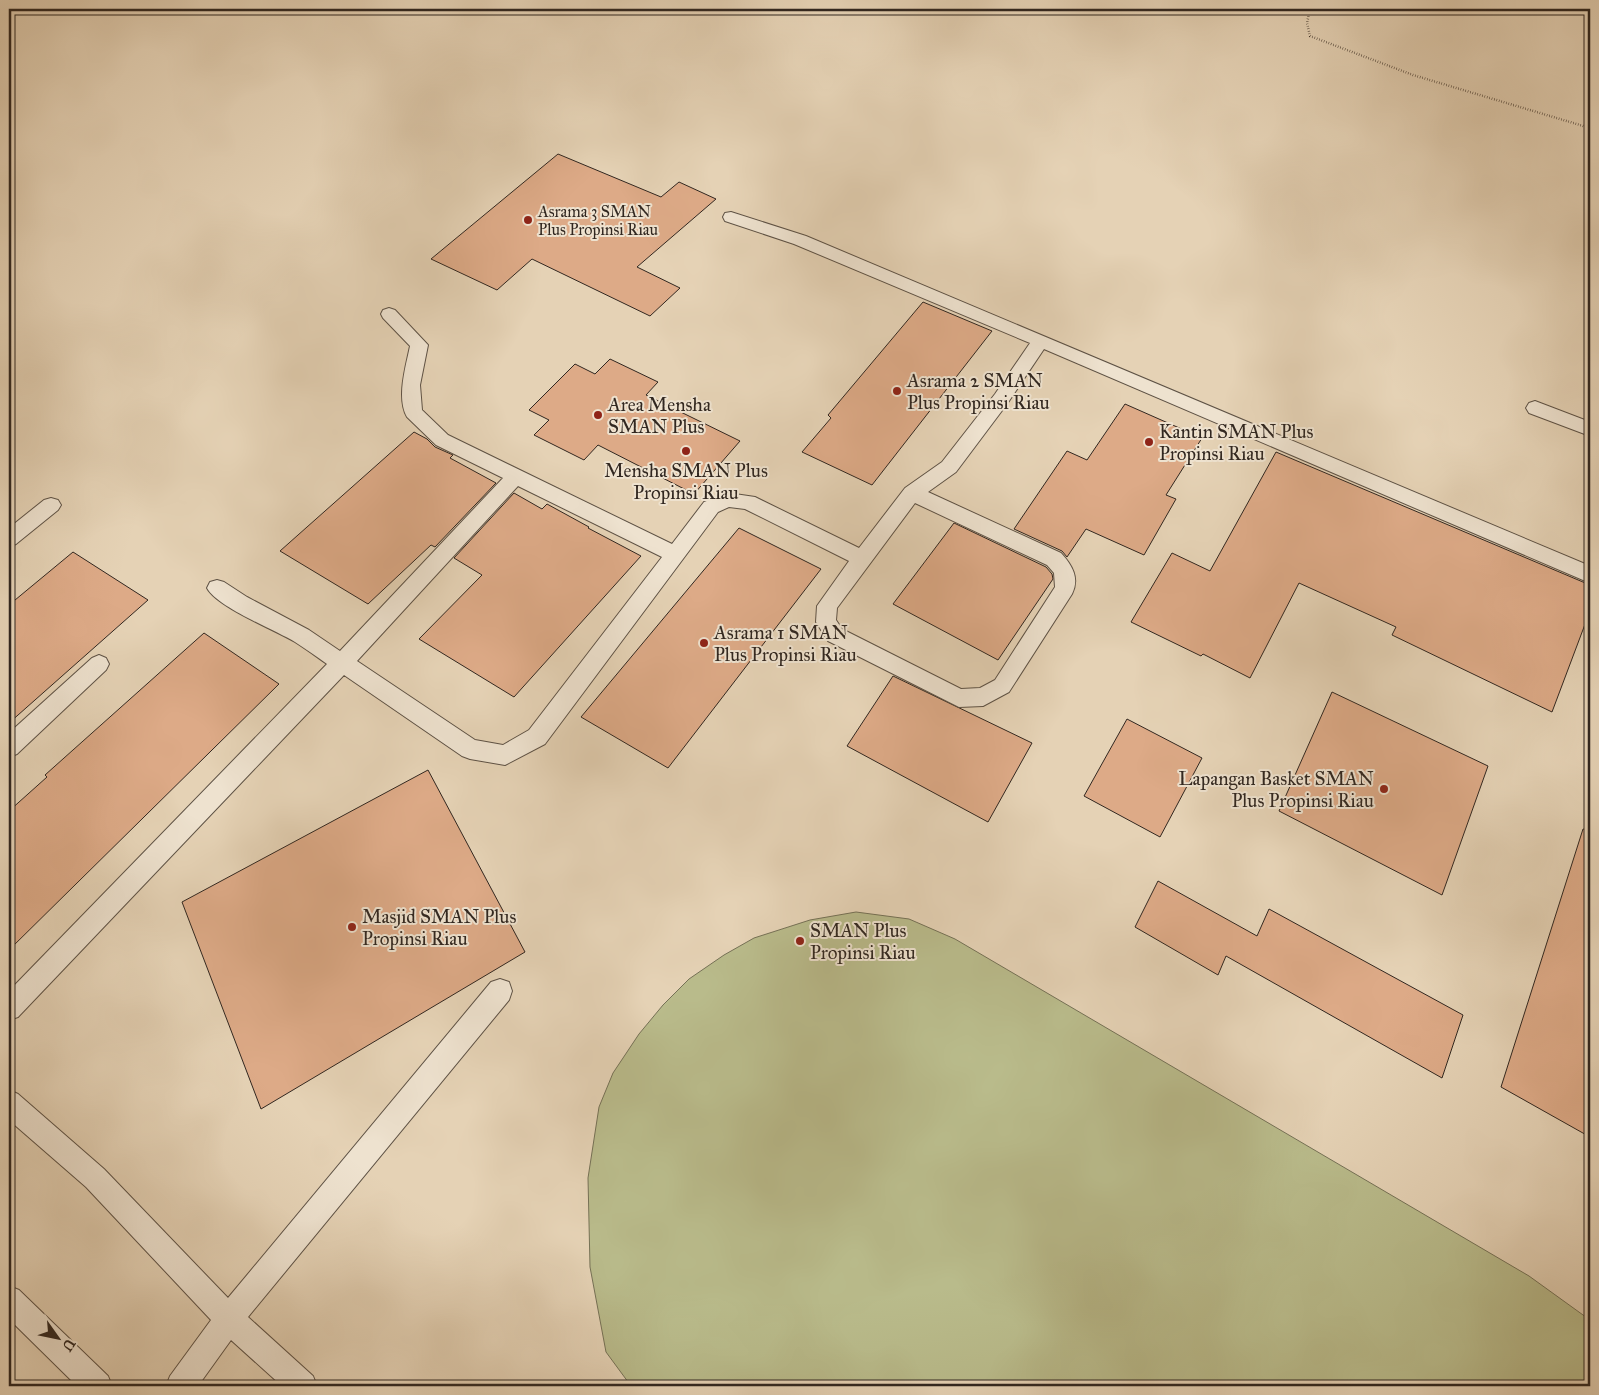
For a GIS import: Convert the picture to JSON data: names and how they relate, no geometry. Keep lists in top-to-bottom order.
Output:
{
  "places": [
    "Asrama 3 SMAN Plus Propinsi Riau",
    "Asrama 2 SMAN Plus Propinsi Riau",
    "Area Mensha SMAN Plus",
    "Kantin SMAN Plus Propinsi Riau",
    "Mensha SMAN Plus Propinsi Riau",
    "Asrama 1 SMAN Plus Propinsi Riau",
    "Lapangan Basket SMAN Plus Propinsi Riau",
    "Masjid SMAN Plus Propinsi Riau",
    "SMAN Plus Propinsi Riau"
  ],
  "north": "bottom right"
}
